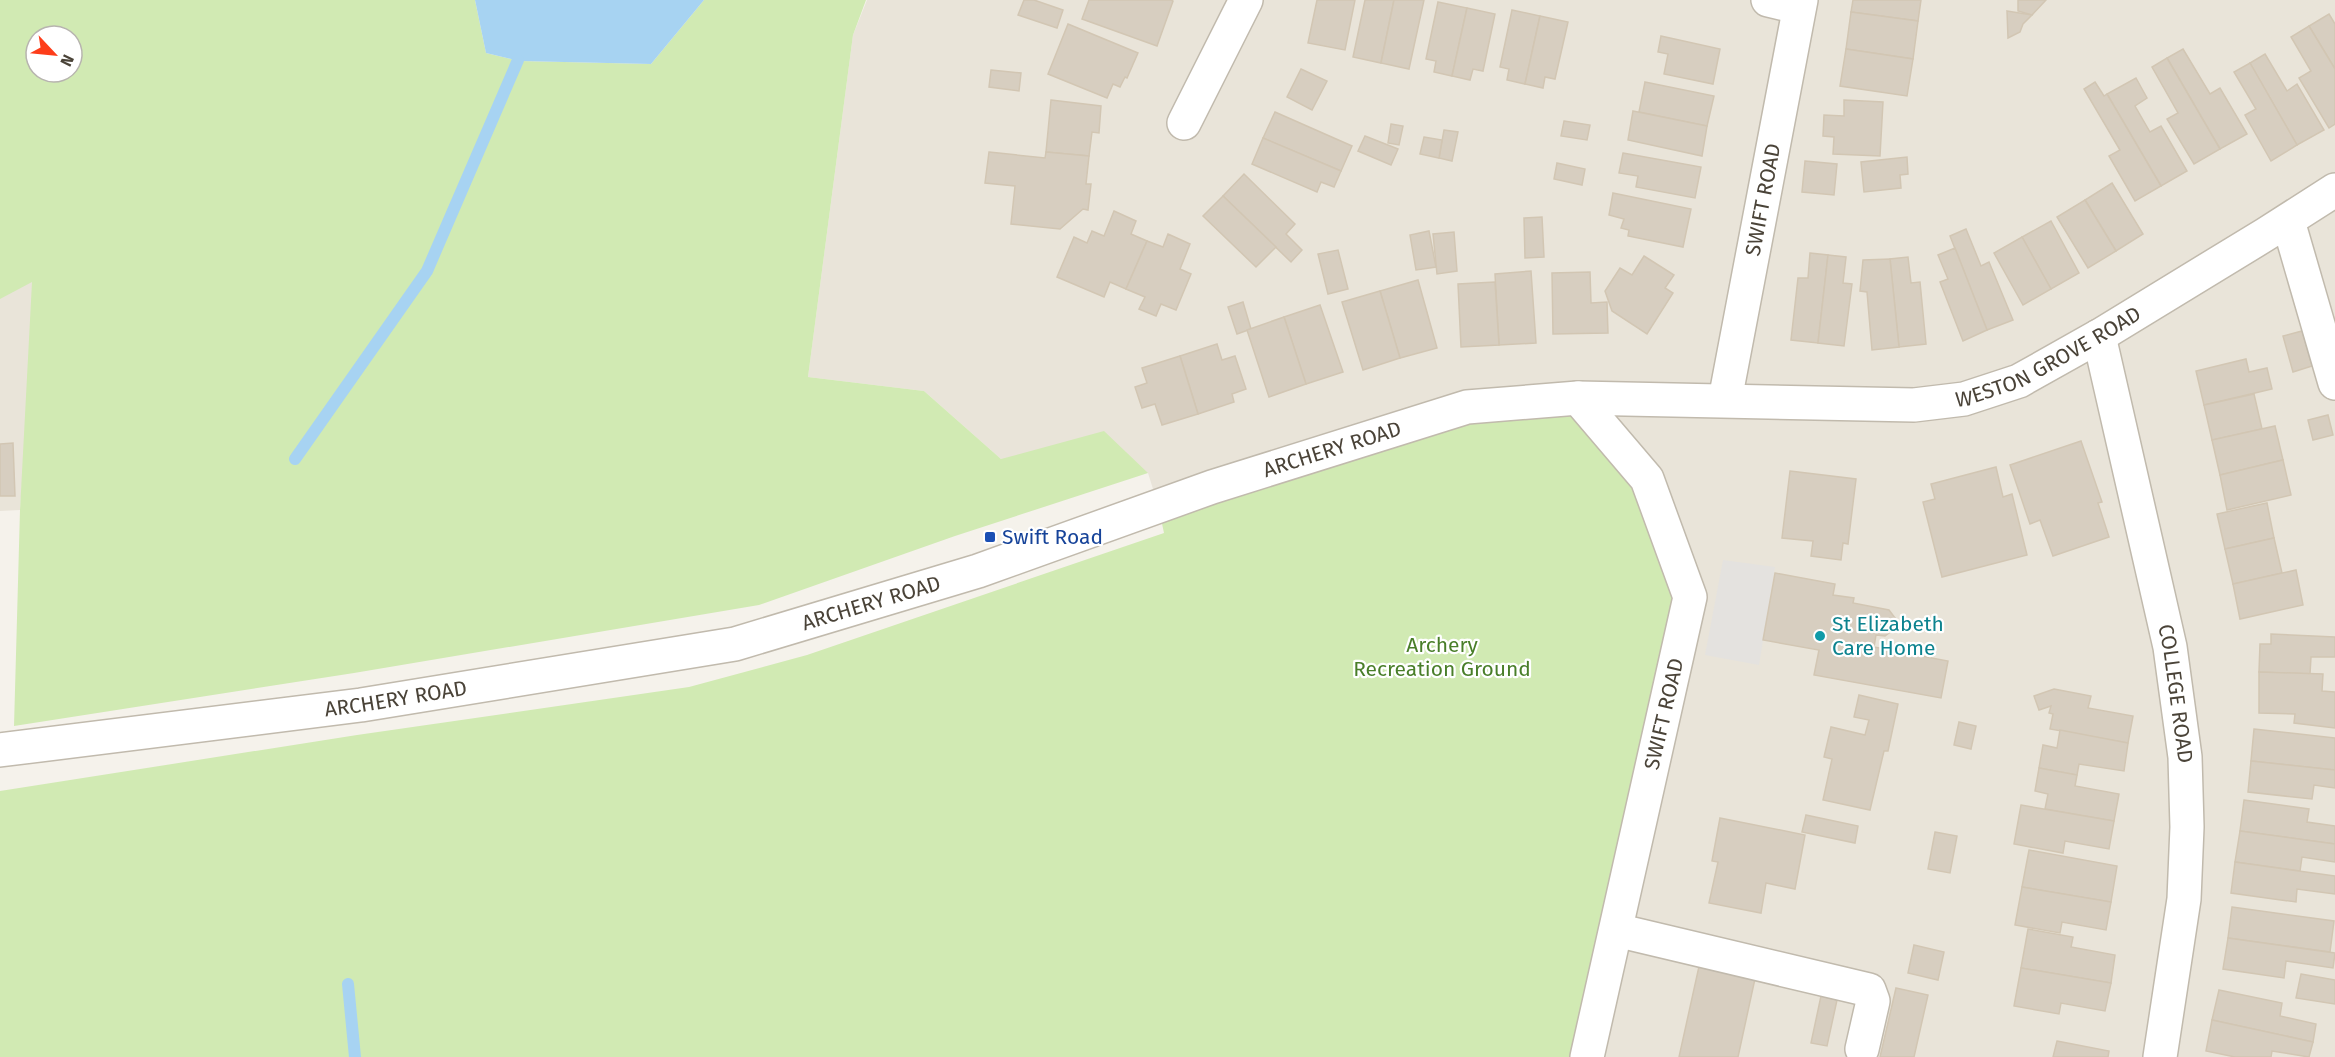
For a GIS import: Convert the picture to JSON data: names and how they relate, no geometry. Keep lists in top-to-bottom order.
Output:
{
  "streets": {
    "street": [
      "SWIFT ROAD",
      "WESTON GROVE ROAD",
      "ARCHERY ROAD",
      "COLLEGE ROAD"
    ]
  },
  "crossings": [
    ["SWIFT ROAD", "WESTON GROVE ROAD"],
    ["SWIFT ROAD", "ARCHERY ROAD"],
    ["WESTON GROVE ROAD", "ARCHERY ROAD"],
    ["WESTON GROVE ROAD", "COLLEGE ROAD"]
  ],
  "parks": ["Archery Recreation Ground"],
  "places": {
    "transit": ["Swift Road"],
    "other": ["St Elizabeth Care Home"]
  },
  "north": "bottom right"
}
